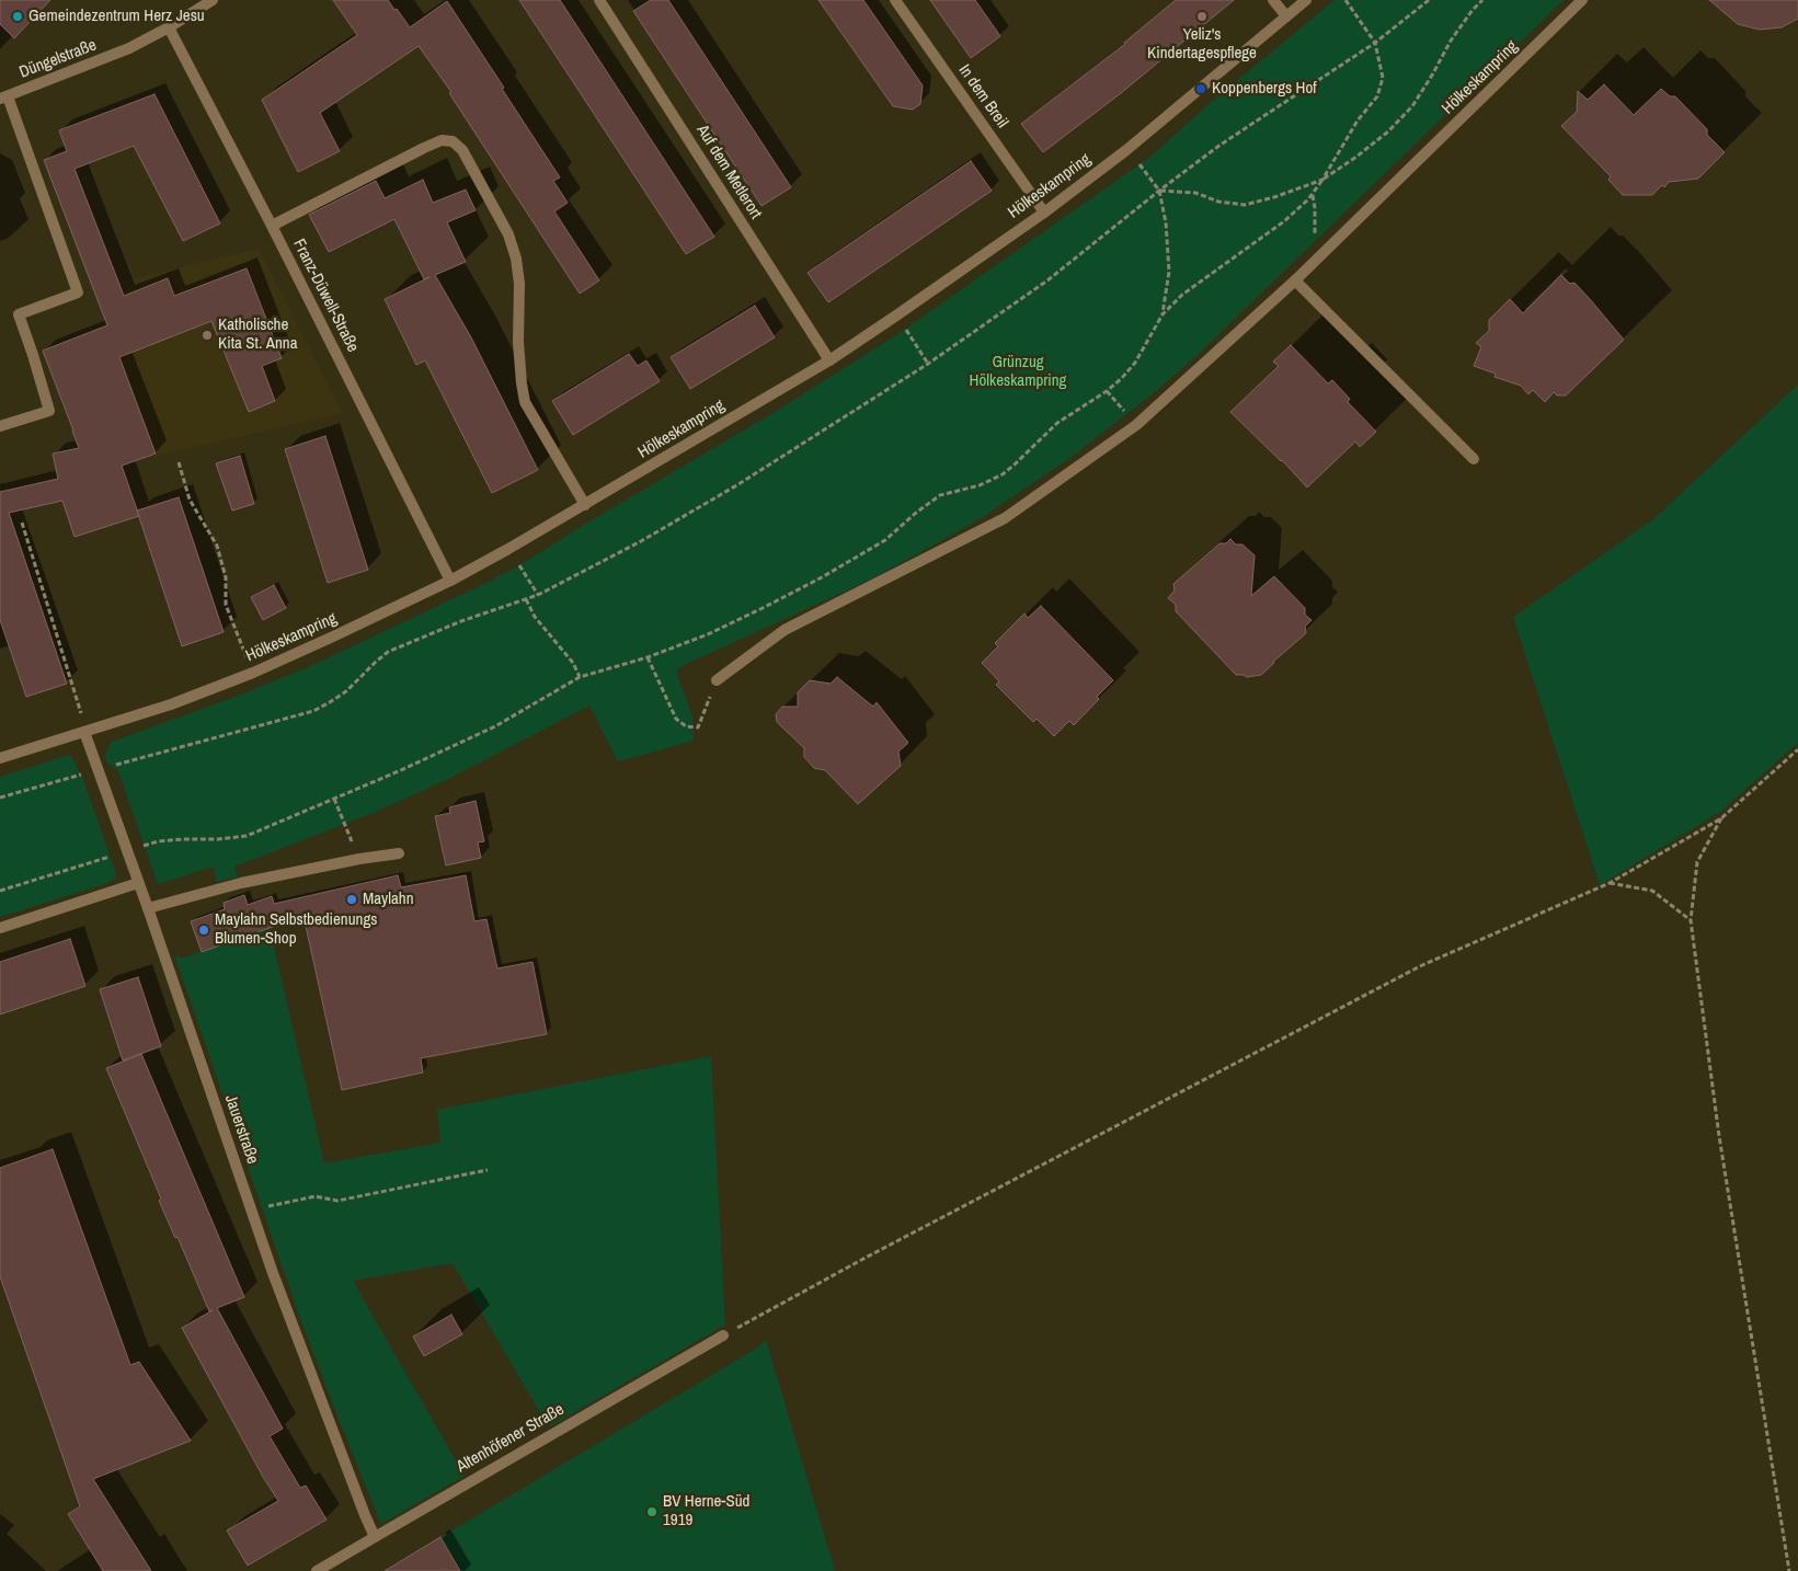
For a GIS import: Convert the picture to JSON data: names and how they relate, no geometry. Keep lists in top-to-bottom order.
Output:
{
  "streets": {
    "street": [
      "Düngelstraße",
      "Hölkeskampring",
      "In dem Breil",
      "Auf dem Metlerort",
      "Franz-Düwell-Straße",
      "Jauerstraße",
      "Altenhöfener Straße"
    ]
  },
  "crossings": [
    ["Düngelstraße", "Franz-Düwell-Straße"],
    ["Hölkeskampring", "In dem Breil"],
    ["Hölkeskampring", "Auf dem Metlerort"],
    ["Hölkeskampring", "Franz-Düwell-Straße"],
    ["Hölkeskampring", "Jauerstraße"],
    ["Jauerstraße", "Altenhöfener Straße"]
  ],
  "parks": ["Grünzug Hölkeskampring"],
  "places": [
    "Gemeindezentrum Herz Jesu",
    "Yeliz's Kindertagespflege",
    "Koppenbergs Hof",
    "Katholische Kita St. Anna",
    "Maylahn",
    "Maylahn Selbstbedienungs Blumen-Shop",
    "BV Herne-Süd 1919"
  ]
}
